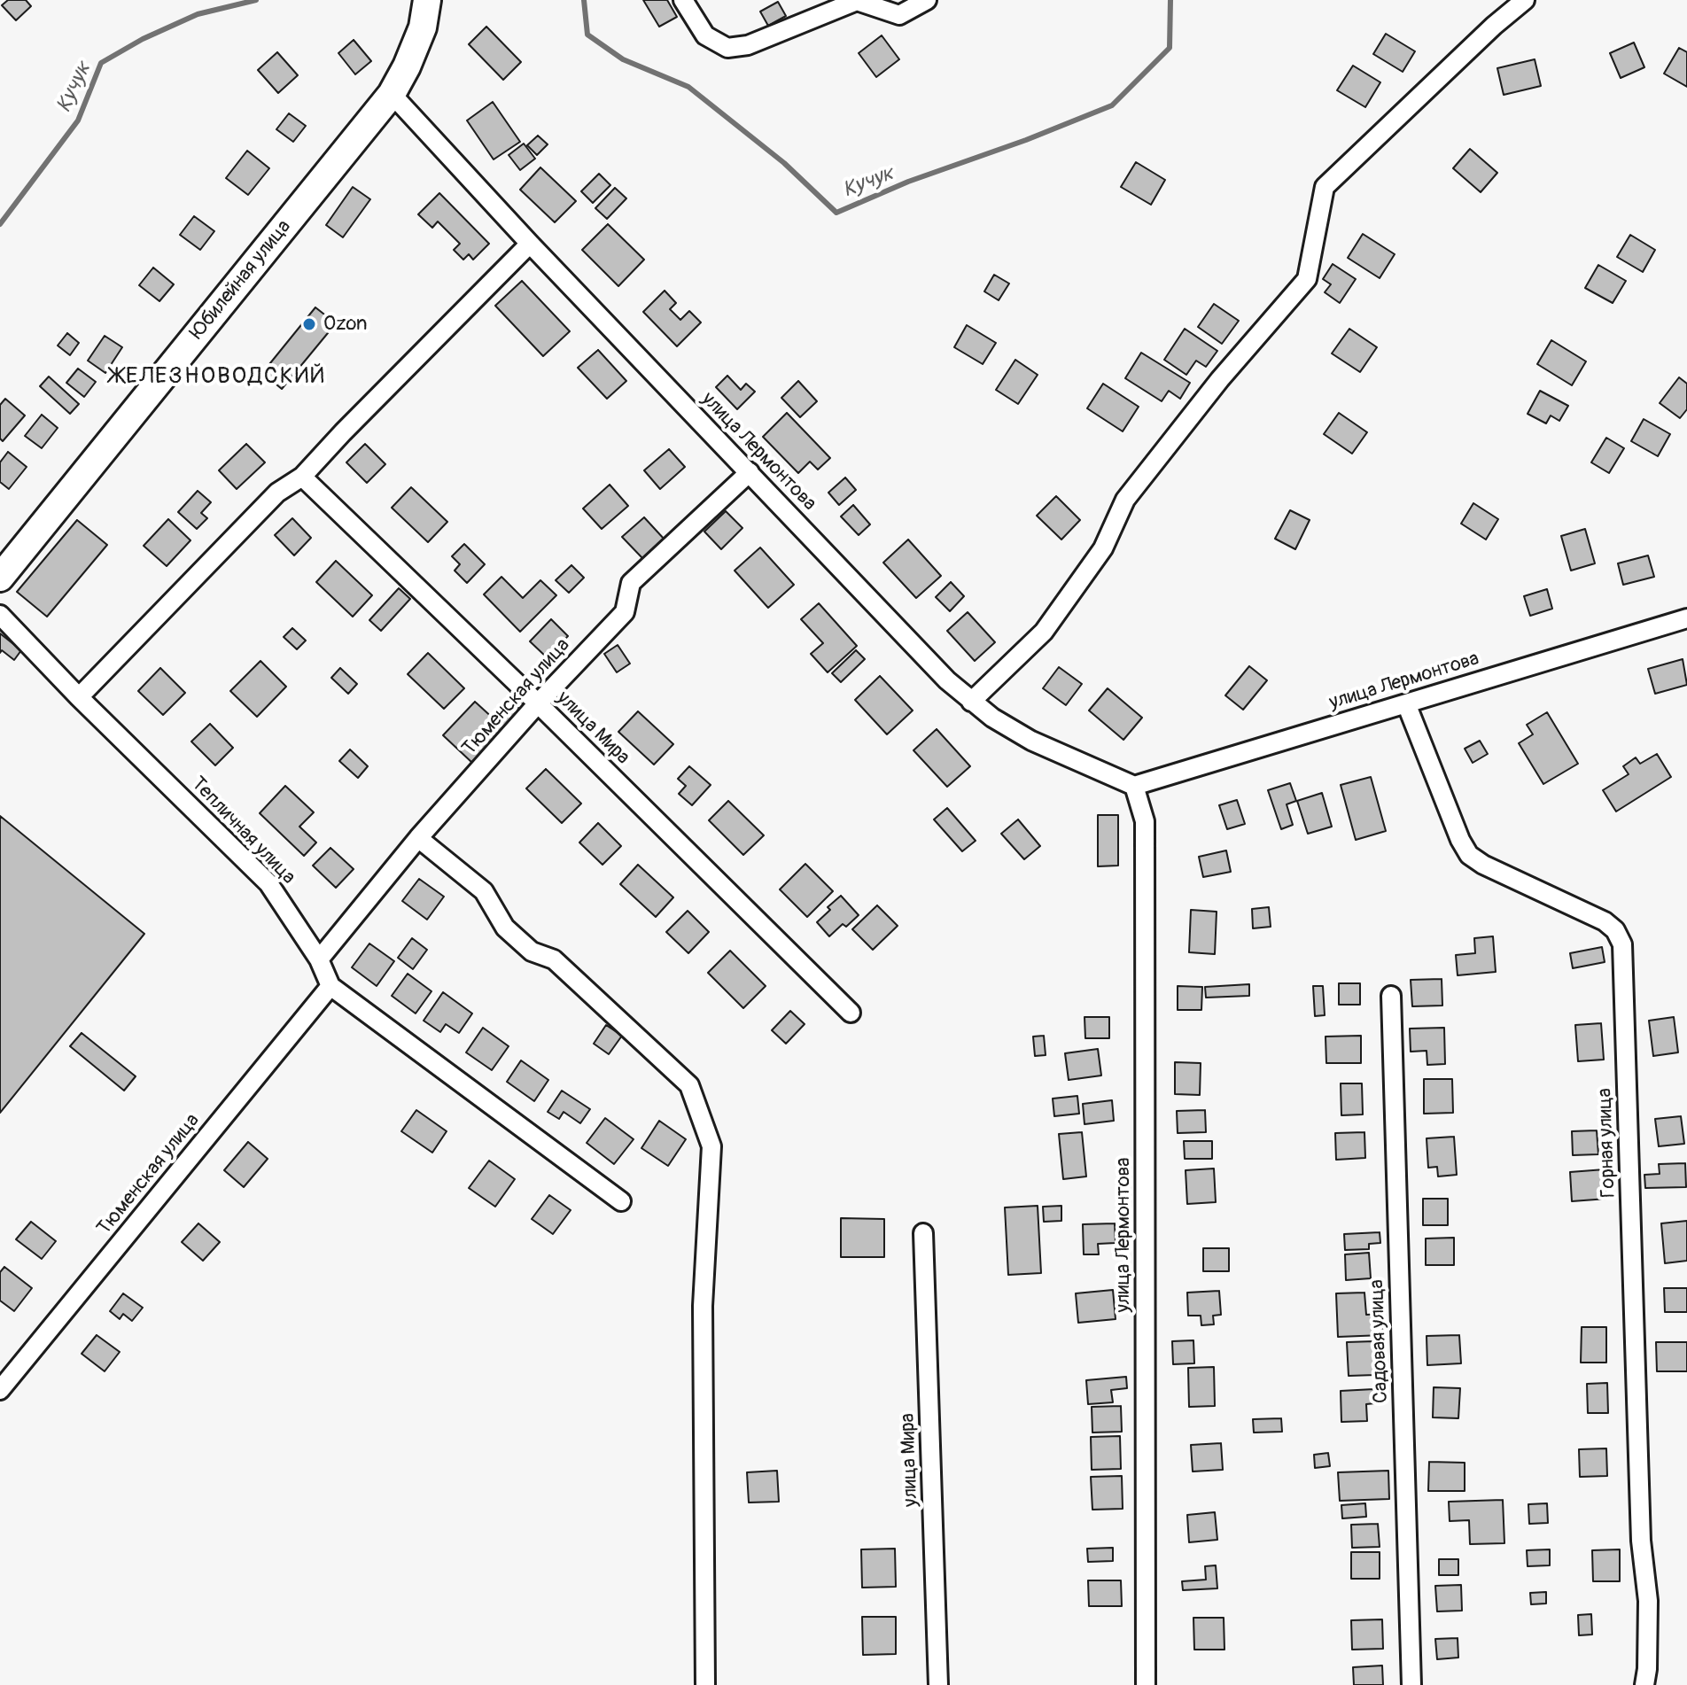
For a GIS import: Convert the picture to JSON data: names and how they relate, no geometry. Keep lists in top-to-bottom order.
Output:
{
  "streets": {
    "street": [
      "Юбилейная улица",
      "улица Лермонтова",
      "Тюменская улица",
      "улица Мира",
      "Тепличная улица",
      "Горная улица",
      "Садовая улица"
    ]
  },
  "crossings": [
    ["Юбилейная улица", "улица Лермонтова"],
    ["улица Лермонтова", "Тюменская улица"],
    ["улица Лермонтова", "Горная улица"],
    ["Тюменская улица", "улица Мира"],
    ["Тюменская улица", "Тепличная улица"]
  ],
  "districts": ["ЖЕЛЕЗНОВОДСКИЙ"],
  "water": ["Кучук"],
  "places": ["Ozon"]
}
